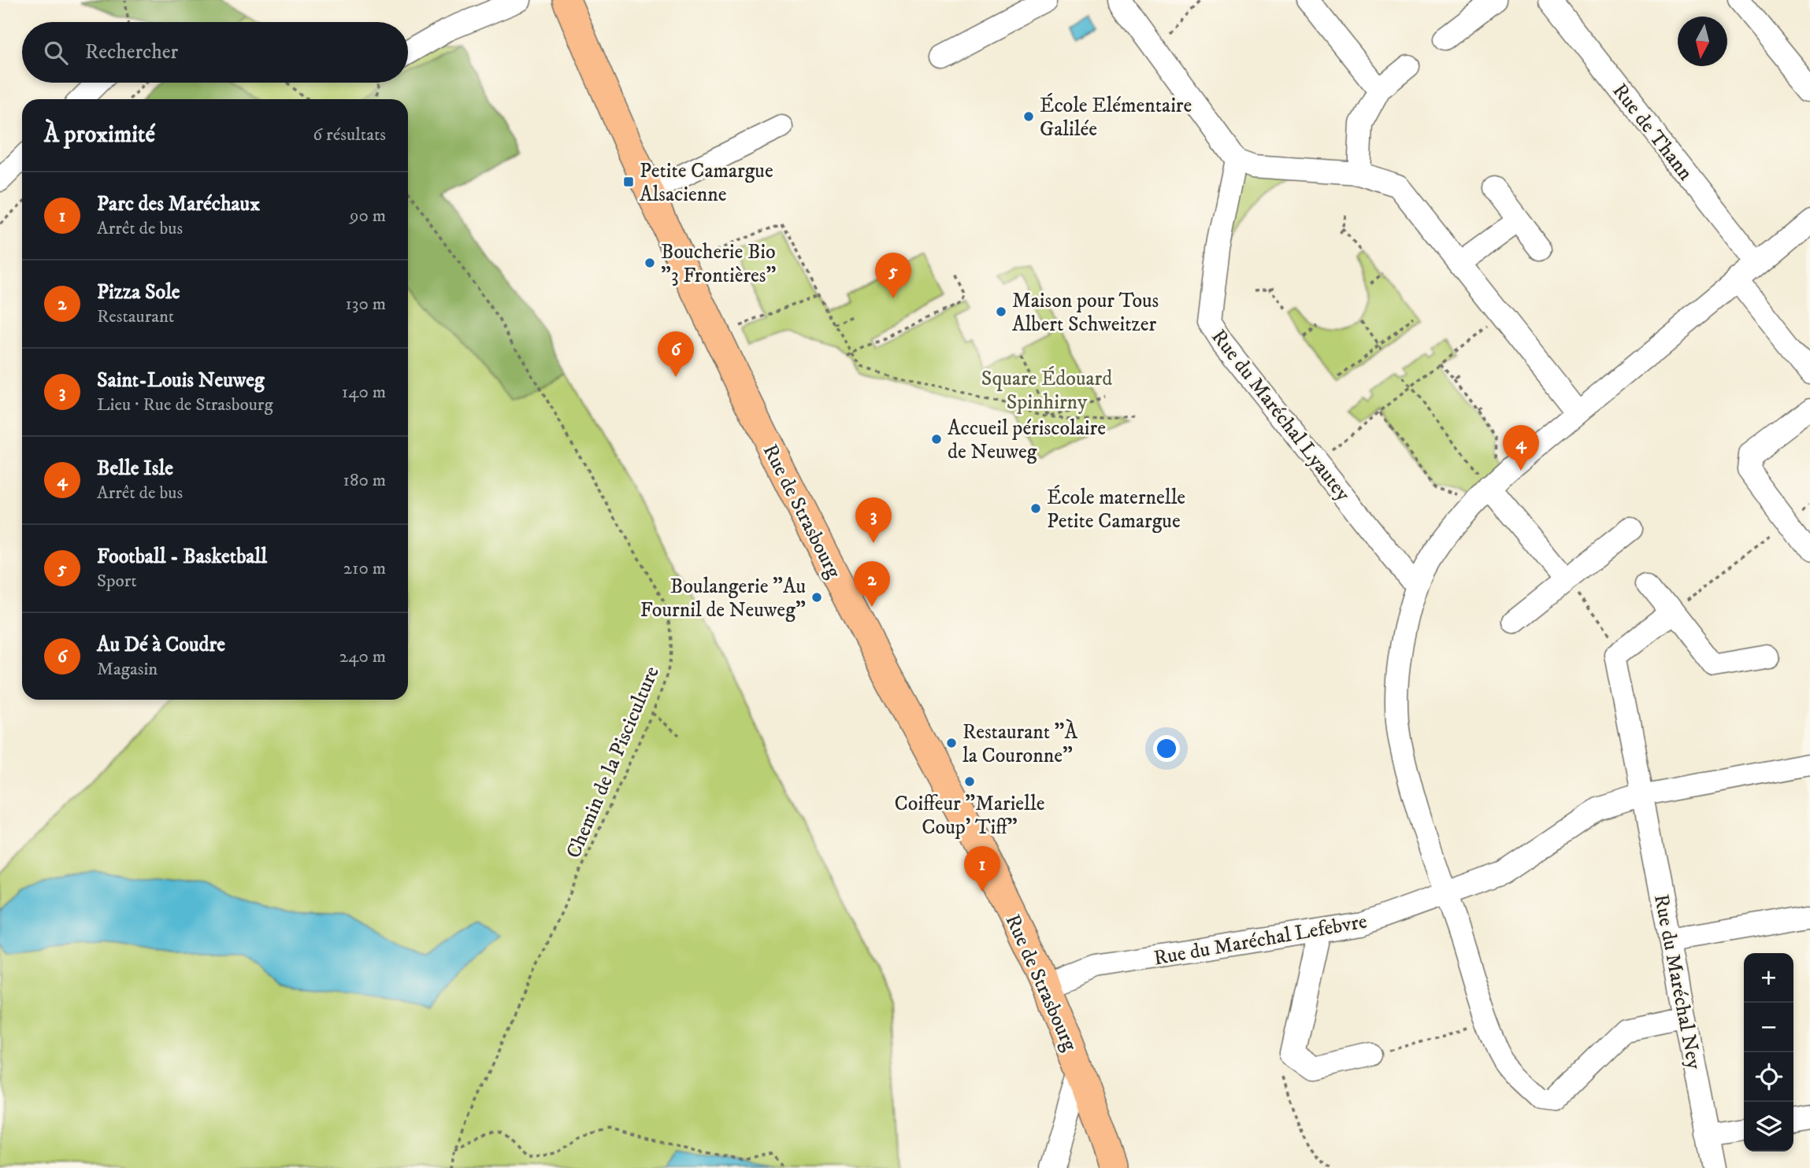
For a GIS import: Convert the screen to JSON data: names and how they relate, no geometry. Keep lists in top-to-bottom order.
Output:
{
  "streets": {
    "main road": ["Rue de Strasbourg"],
    "street": [
      "Rue de Thann",
      "Rue du Maréchal Lyautey",
      "Rue du Maréchal Lefebvre",
      "Rue du Maréchal Ney"
    ],
    "path": ["Chemin de la Pisciculture"]
  },
  "crossings": [
    ["Rue de Strasbourg", "Rue du Maréchal Lefebvre"],
    ["Rue du Maréchal Lefebvre", "Rue du Maréchal Ney"]
  ],
  "parks": ["Square Édouard Spinhirny"],
  "places": {
    "other": [
      "École Elémentaire Galilée",
      "Boucherie Bio \"3 Frontières\"",
      "Maison pour Tous Albert Schweitzer",
      "Accueil périscolaire de Neuweg",
      "École maternelle Petite Camargue",
      "Boulangerie \"Au Fournil de Neuweg\"",
      "Restaurant \"À la Couronne\"",
      "Coiffeur \"Marielle Coup' Tiff\""
    ],
    "transit": ["Petite Camargue Alsacienne"]
  },
  "north": "bottom",
  "page": {
    "search": "Rechercher",
    "heading": ["À proximité", "6 résultats"],
    "list": [
      {
        "mark": "1",
        "name": "Parc des Maréchaux",
        "note": "Arrêt de bus",
        "value": "90 m"
      },
      {
        "mark": "2",
        "name": "Pizza Sole",
        "note": "Restaurant",
        "value": "130 m"
      },
      {
        "mark": "3",
        "name": "Saint-Louis Neuweg",
        "note": "Lieu · Rue de Strasbourg",
        "value": "140 m"
      },
      {
        "mark": "4",
        "name": "Belle Isle",
        "note": "Arrêt de bus",
        "value": "180 m"
      },
      {
        "mark": "5",
        "name": "Football - Basketball",
        "note": "Sport",
        "value": "210 m"
      },
      {
        "mark": "6",
        "name": "Au Dé à Coudre",
        "note": "Magasin",
        "value": "240 m"
      }
    ],
    "pins": [
      "5",
      "6",
      "4",
      "3",
      "2",
      "1"
    ],
    "map_buttons": ["+", "−"]
  }
}
